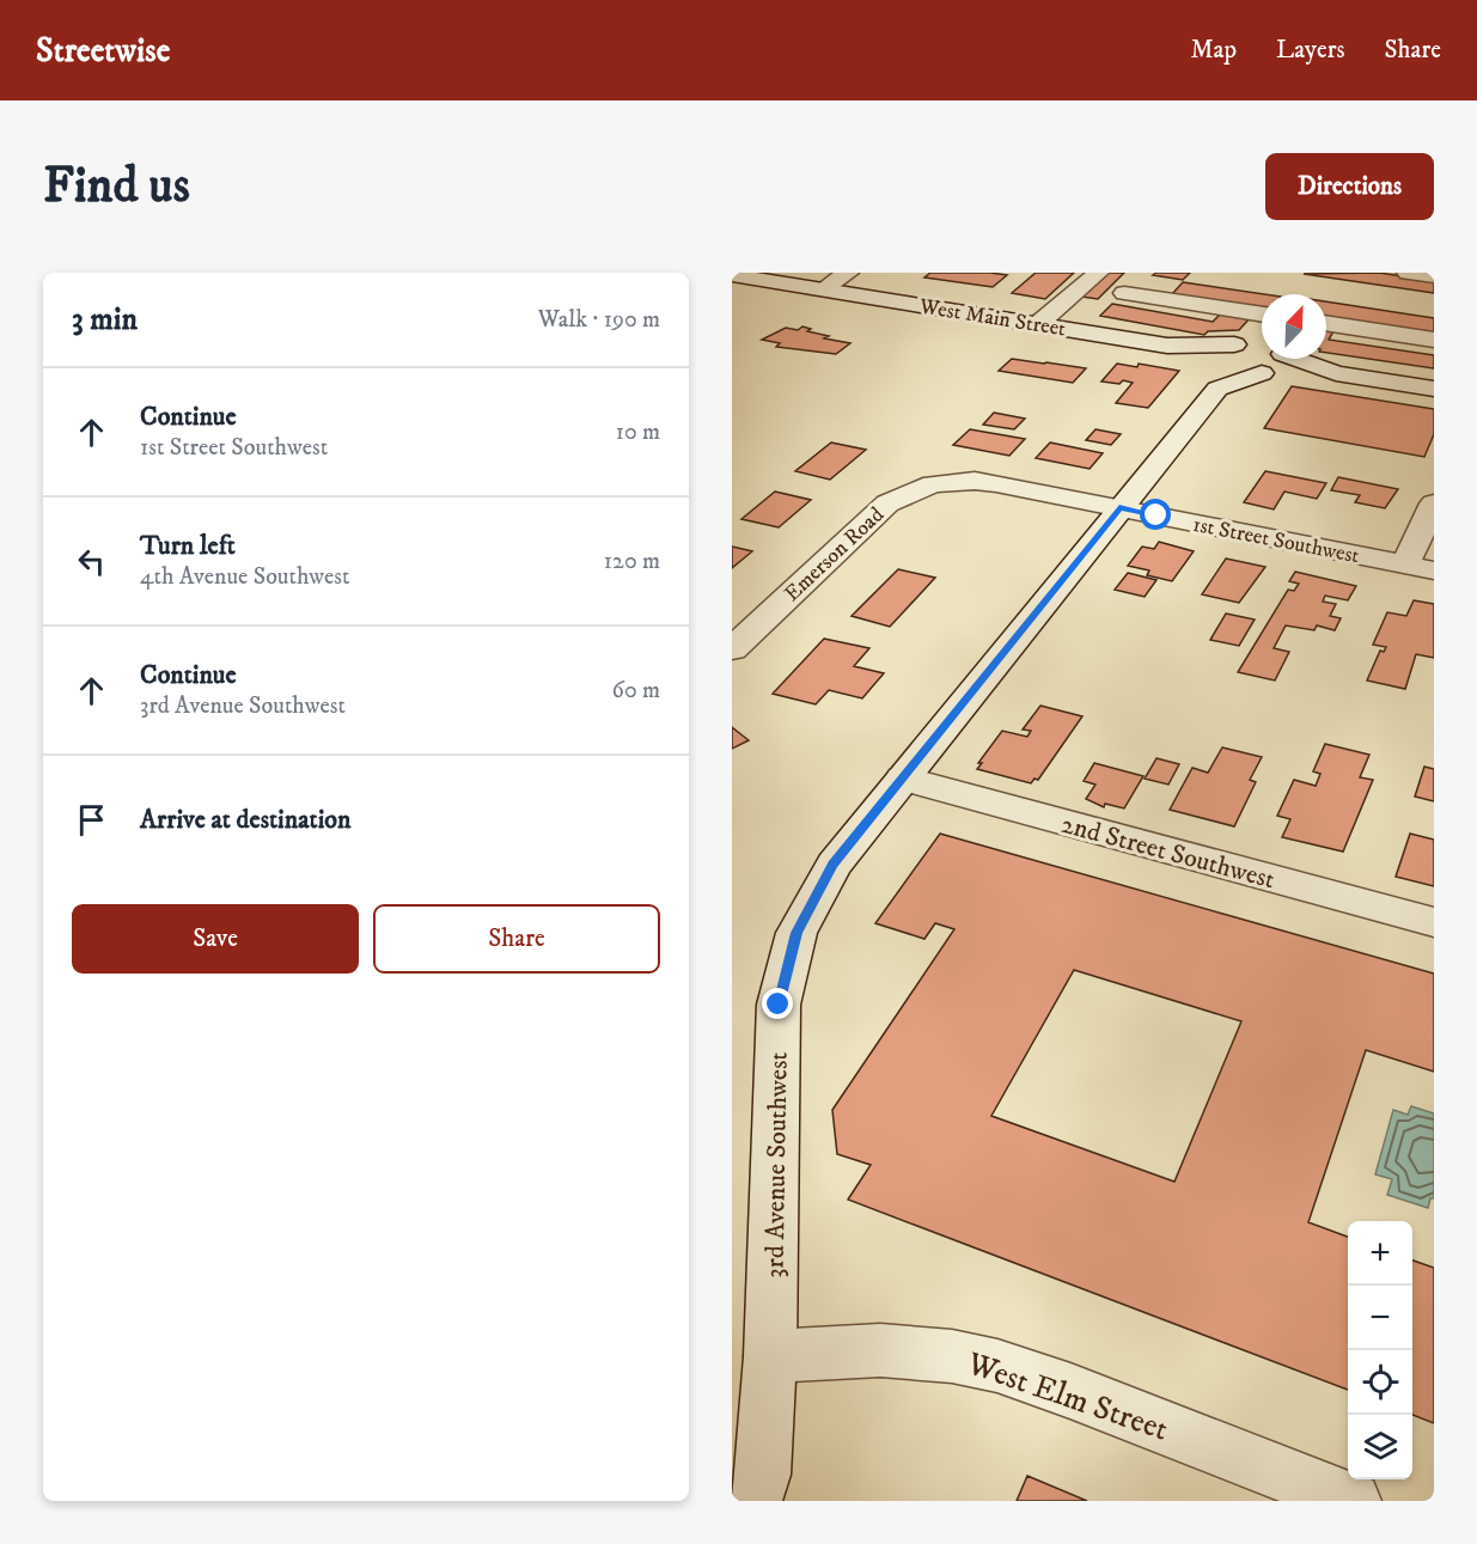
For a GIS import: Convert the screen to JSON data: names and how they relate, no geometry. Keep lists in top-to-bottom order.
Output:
{
  "streets": {
    "street": [
      "West Main Street",
      "1st Street Southwest",
      "Emerson Road",
      "2nd Street Southwest",
      "3rd Avenue Southwest",
      "West Elm Street"
    ]
  },
  "crossings": [
    ["West Main Street", "3rd Avenue Southwest"],
    ["1st Street Southwest", "Emerson Road"],
    ["1st Street Southwest", "3rd Avenue Southwest"],
    ["Emerson Road", "3rd Avenue Southwest"],
    ["2nd Street Southwest", "3rd Avenue Southwest"],
    ["3rd Avenue Southwest", "West Elm Street"]
  ],
  "north": "top right",
  "page": {
    "header": "Streetwise",
    "nav": ["Map", "Layers", "Share"],
    "buttons": [
      "Directions",
      ["Save", "Share"]
    ],
    "title": "Find us",
    "heading": ["3 min", "Walk · 190 m"],
    "list": [
      ["Continue", "1st Street Southwest", "10 m"],
      ["Turn left", "4th Avenue Southwest", "120 m"],
      ["Continue", "3rd Avenue Southwest", "60 m"],
      "Arrive at destination"
    ],
    "map_buttons": ["+", "−"]
  }
}
